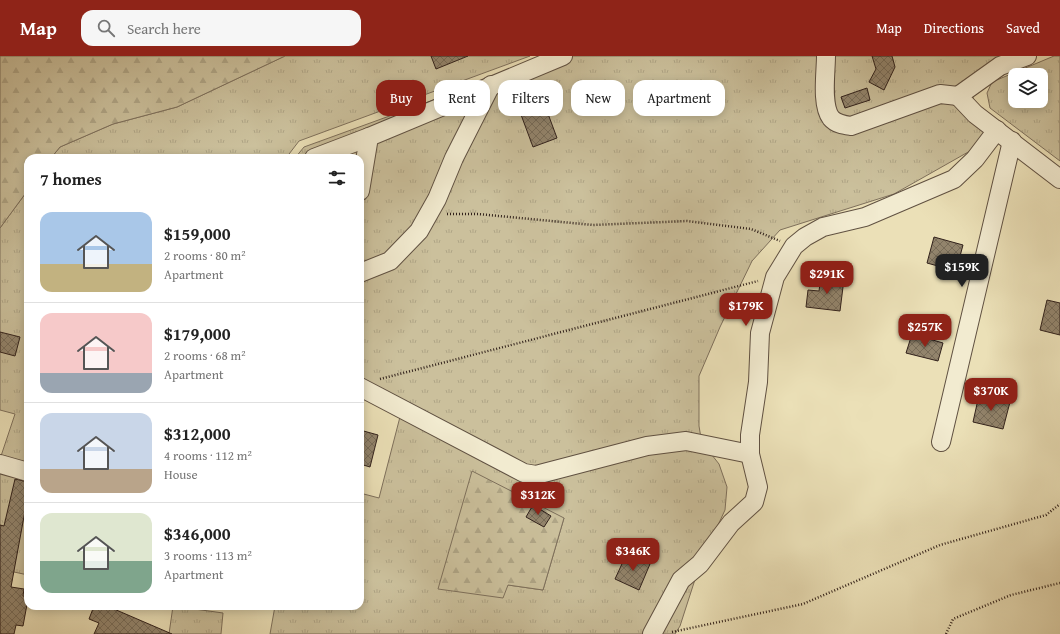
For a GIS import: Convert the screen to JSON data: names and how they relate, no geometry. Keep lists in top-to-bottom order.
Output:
{
  "page": {
    "header": "Map",
    "search": "Search here",
    "nav": ["Map", "Directions", "Saved"],
    "chip": [
      "Buy",
      "Rent",
      "Filters",
      "New",
      "Apartment"
    ],
    "heading": "7 homes",
    "list": [
      {
        "name": "$159,000",
        "note": "2 rooms · 80 m² · Apartment"
      },
      {
        "name": "$179,000",
        "note": "2 rooms · 68 m² · Apartment"
      },
      {
        "name": "$312,000",
        "note": "4 rooms · 112 m² · House"
      },
      {
        "name": "$346,000",
        "note": "3 rooms · 113 m² · Apartment"
      }
    ],
    "price": [
      "$159K",
      "$291K",
      "$179K",
      "$257K",
      "$370K",
      "$312K",
      "$346K"
    ]
  }
}
